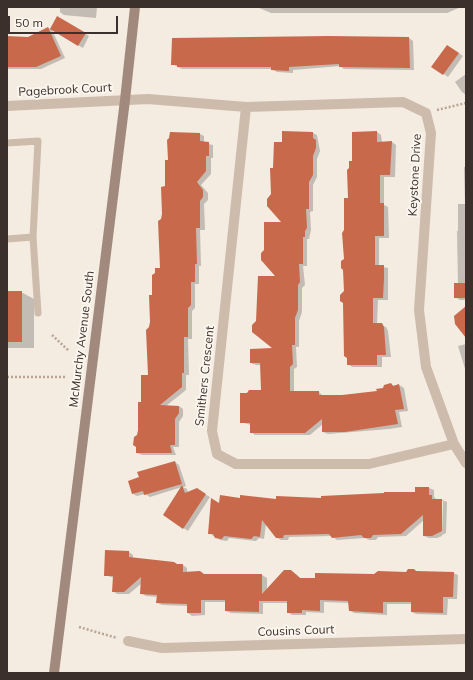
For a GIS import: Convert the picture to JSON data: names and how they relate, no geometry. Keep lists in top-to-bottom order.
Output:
{
  "streets": {
    "street": [
      "Pagebrook Court",
      "Keystone Drive",
      "McMurchy Avenue South",
      "Smithers Crescent",
      "Cousins Court"
    ]
  },
  "crossings": [
    ["Pagebrook Court", "McMurchy Avenue South"],
    ["Keystone Drive", "Smithers Crescent"]
  ],
  "scale_bar": "50 m"
}
